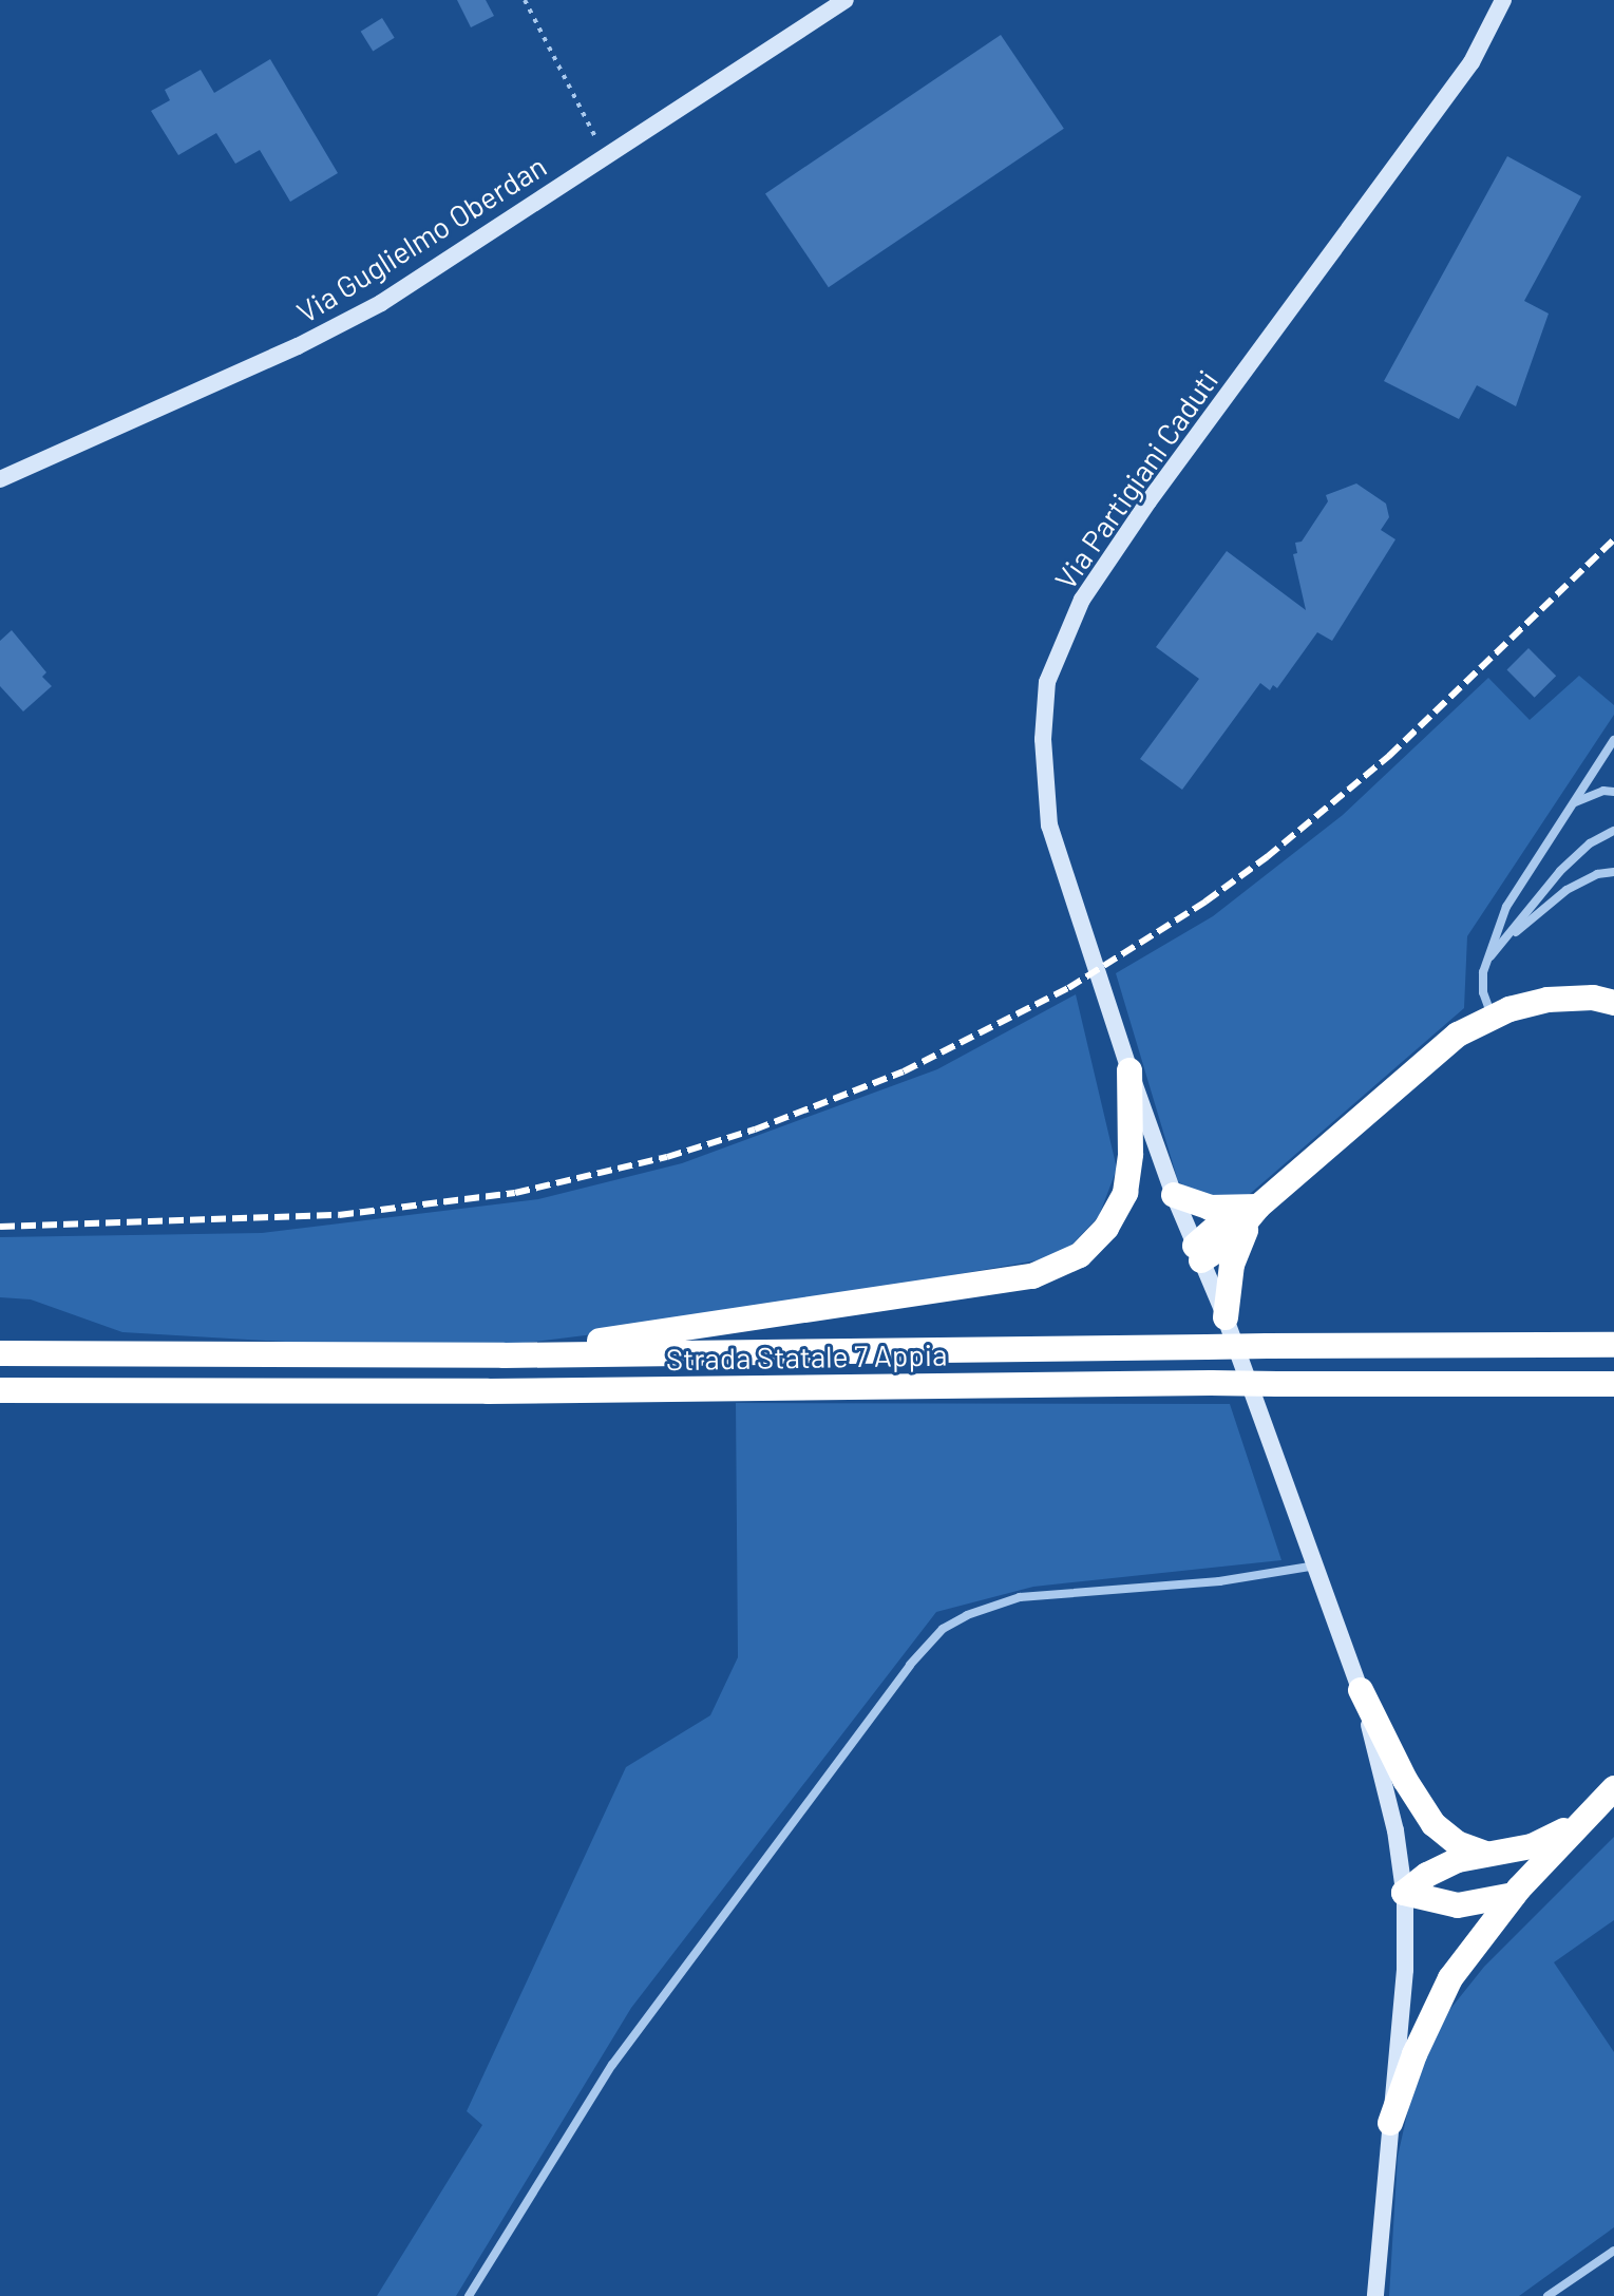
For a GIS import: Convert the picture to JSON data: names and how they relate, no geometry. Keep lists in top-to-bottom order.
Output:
{
  "streets": {
    "highway": ["Strada Statale 7 Appia"],
    "main road": ["Via Guglielmo Oberdan", "Via Partigiani Caduti"]
  }
}
